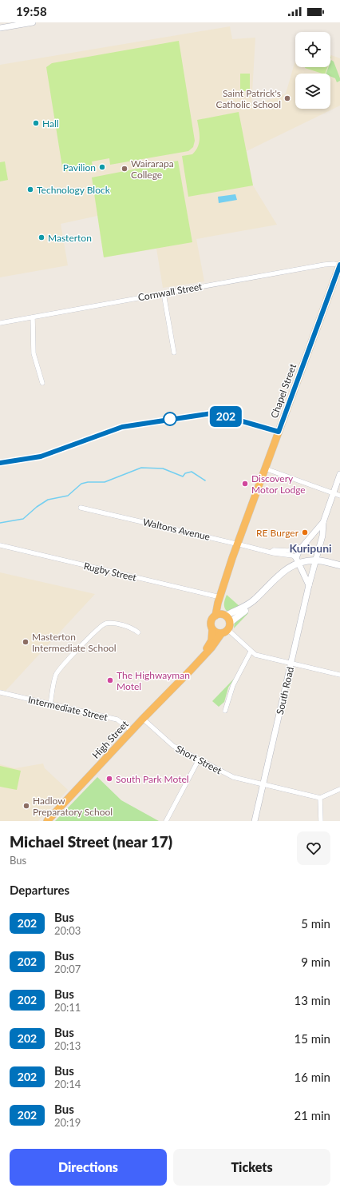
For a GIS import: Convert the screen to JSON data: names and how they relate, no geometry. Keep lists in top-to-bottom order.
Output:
{
  "streets": {
    "highway": ["Chapel Street", "High Street"],
    "street": [
      "Cornwall Street",
      "Waltons Avenue",
      "Rugby Street",
      "South Road",
      "Intermediate Street",
      "Short Street"
    ]
  },
  "crossings": [
    ["Cornwall Street", "Chapel Street"],
    ["Chapel Street", "Waltons Avenue"],
    ["Chapel Street", "Rugby Street"],
    ["Chapel Street", "High Street"],
    ["South Road", "Short Street"],
    ["Intermediate Street", "High Street"],
    ["High Street", "Short Street"]
  ],
  "districts": ["Kuripuni"],
  "places": [
    "Saint Patrick's Catholic School",
    "Hall",
    "Pavilion",
    "Wairarapa College",
    "Technology Block",
    "Masterton",
    "Discovery Motor Lodge",
    "RE Burger",
    "Masterton Intermediate School",
    "The Highwayman Motel",
    "South Park Motel",
    "Hadlow Preparatory School"
  ],
  "lines": ["bus line 202"],
  "page": {
    "status": "19:58",
    "on_map": "202",
    "heading": [
      ["Michael Street (near 17)", "Bus"],
      "Departures"
    ],
    "list": [
      {
        "mark": "202",
        "name": "Bus",
        "note": "20:03",
        "value": "5 min"
      },
      {
        "mark": "202",
        "name": "Bus",
        "note": "20:07",
        "value": "9 min"
      },
      {
        "mark": "202",
        "name": "Bus",
        "note": "20:11",
        "value": "13 min"
      },
      {
        "mark": "202",
        "name": "Bus",
        "note": "20:13",
        "value": "15 min"
      },
      {
        "mark": "202",
        "name": "Bus",
        "note": "20:14",
        "value": "16 min"
      },
      {
        "mark": "202",
        "name": "Bus",
        "note": "20:19",
        "value": "21 min"
      }
    ],
    "buttons": ["Directions", "Tickets"]
  }
}
